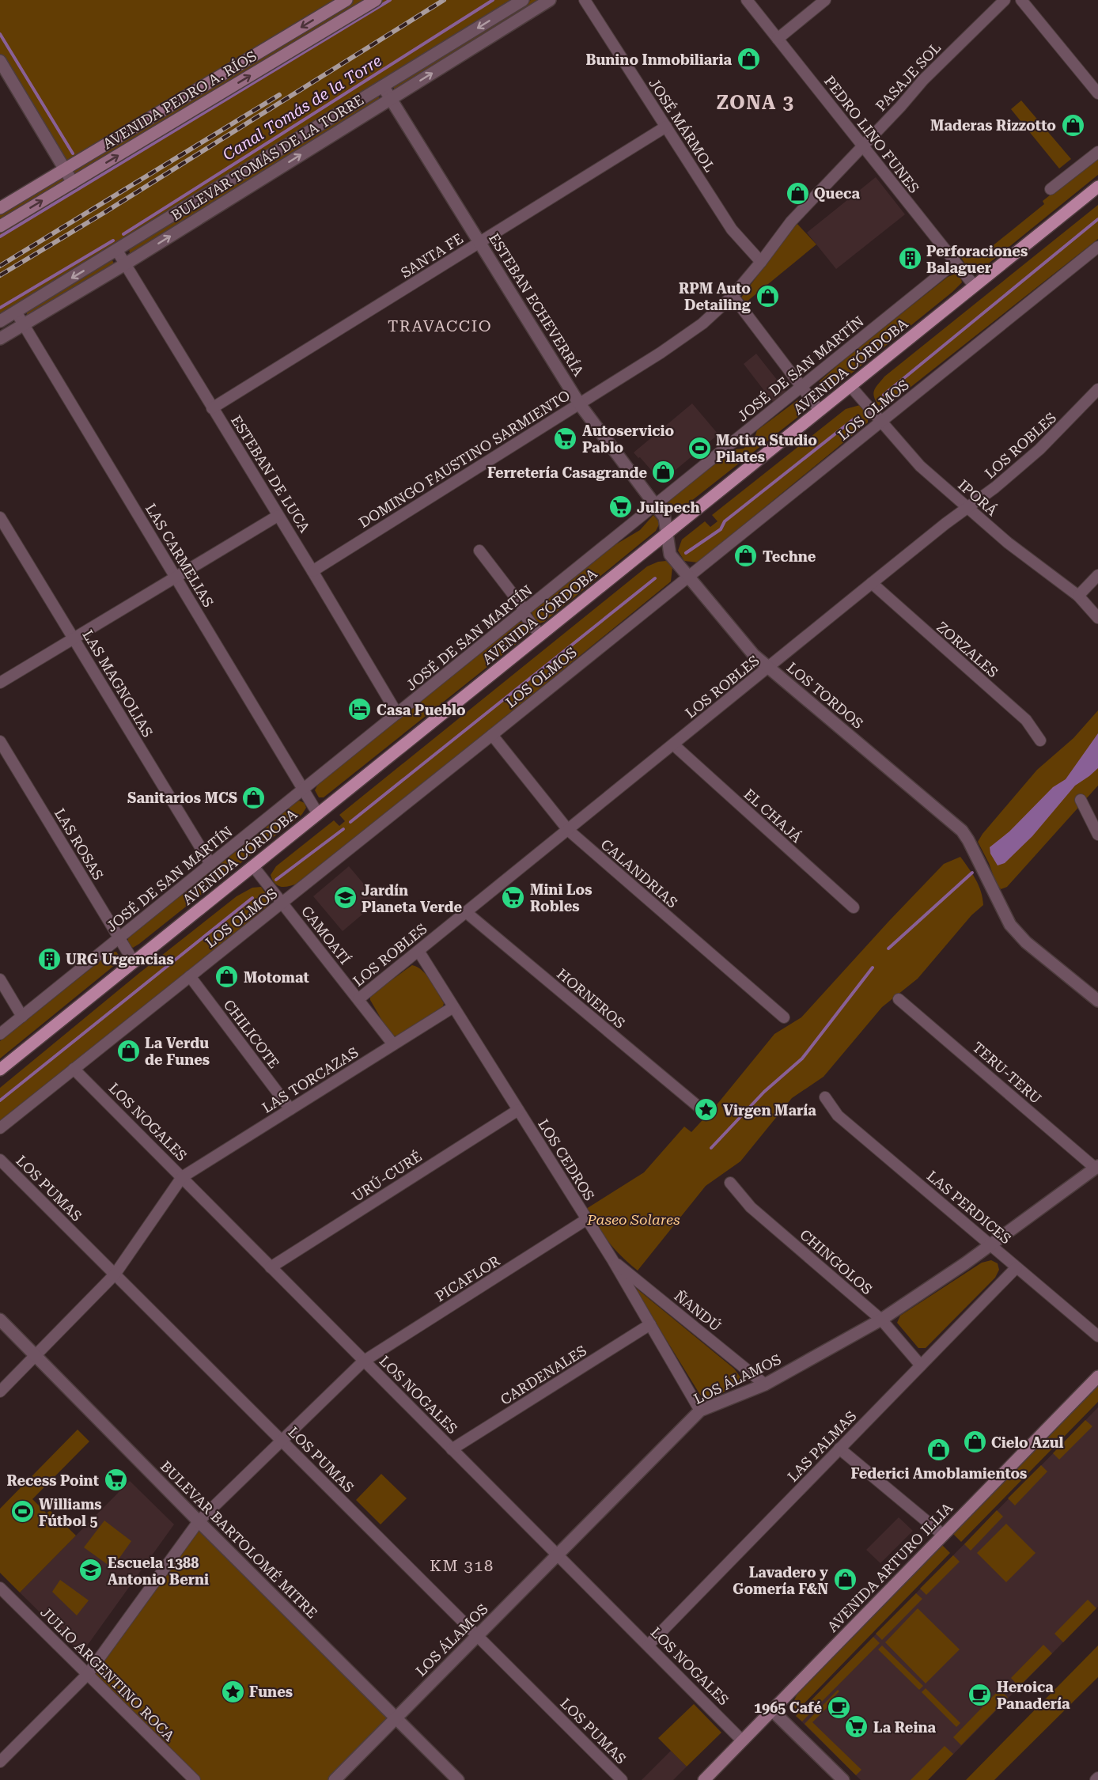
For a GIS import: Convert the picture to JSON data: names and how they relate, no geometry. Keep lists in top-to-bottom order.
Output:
{
  "streets": {
    "main road": ["AVENIDA PEDRO A. RÍOS", "AVENIDA CÓRDOBA", "AVENIDA ARTURO ILLIA"],
    "street": [
      "PASAJE SOL",
      "JOSÉ MÁRMOL",
      "PEDRO LINO FUNES",
      "BULEVAR TOMÁS DE LA TORRE",
      "SANTA FE",
      "ESTEBAN ECHEVERRÍA",
      "JOSÉ DE SAN MARTÍN",
      "LOS OLMOS",
      "LOS ROBLES",
      "DOMINGO FAUSTINO SARMIENTO",
      "ESTEBAN DE LUCA",
      "IPORÁ",
      "LAS CARMELIAS",
      "ZORZALES",
      "LAS MAGNOLIAS",
      "LOS TORDOS",
      "EL CHAJÁ",
      "LAS ROSAS",
      "CALANDRIAS",
      "CAMOATÍ",
      "HORNEROS",
      "CHILICOTE",
      "TERU-TERU",
      "LAS TORCAZAS",
      "LOS NOGALES",
      "LOS CEDROS",
      "URÚ-CURÉ",
      "LOS PUMAS",
      "LAS PERDICES",
      "CHINGOLOS",
      "PICAFLOR",
      "ÑANDÚ",
      "CARDENALES",
      "LOS ÁLAMOS",
      "LAS PALMAS",
      "BULEVAR BARTOLOMÉ MITRE",
      "JULIO ARGENTINO ROCA"
    ]
  },
  "crossings": [
    ["PASAJE SOL", "JOSÉ MÁRMOL"],
    ["PASAJE SOL", "PEDRO LINO FUNES"],
    ["PASAJE SOL", "DOMINGO FAUSTINO SARMIENTO"],
    ["JOSÉ MÁRMOL", "SANTA FE"],
    ["JOSÉ MÁRMOL", "DOMINGO FAUSTINO SARMIENTO"],
    ["PEDRO LINO FUNES", "AVENIDA CÓRDOBA"],
    ["PEDRO LINO FUNES", "JOSÉ DE SAN MARTÍN"],
    ["BULEVAR TOMÁS DE LA TORRE", "ESTEBAN ECHEVERRÍA"],
    ["BULEVAR TOMÁS DE LA TORRE", "ESTEBAN DE LUCA"],
    ["BULEVAR TOMÁS DE LA TORRE", "LAS CARMELIAS"],
    ["SANTA FE", "ESTEBAN ECHEVERRÍA"],
    ["SANTA FE", "ESTEBAN DE LUCA"],
    ["ESTEBAN ECHEVERRÍA", "AVENIDA CÓRDOBA"],
    ["ESTEBAN ECHEVERRÍA", "JOSÉ DE SAN MARTÍN"],
    ["ESTEBAN ECHEVERRÍA", "DOMINGO FAUSTINO SARMIENTO"],
    ["ESTEBAN ECHEVERRÍA", "LOS TORDOS"],
    ["AVENIDA CÓRDOBA", "IPORÁ"],
    ["AVENIDA CÓRDOBA", "LAS CARMELIAS"],
    ["AVENIDA CÓRDOBA", "LOS TORDOS"],
    ["AVENIDA CÓRDOBA", "LAS ROSAS"],
    ["AVENIDA CÓRDOBA", "CAMOATÍ"],
    ["JOSÉ DE SAN MARTÍN", "ESTEBAN DE LUCA"],
    ["JOSÉ DE SAN MARTÍN", "LAS CARMELIAS"],
    ["JOSÉ DE SAN MARTÍN", "LAS MAGNOLIAS"],
    ["JOSÉ DE SAN MARTÍN", "LAS ROSAS"],
    ["LOS OLMOS", "IPORÁ"],
    ["LOS OLMOS", "LOS TORDOS"],
    ["LOS OLMOS", "CALANDRIAS"],
    ["LOS OLMOS", "CAMOATÍ"],
    ["LOS OLMOS", "CHILICOTE"],
    ["LOS OLMOS", "LOS NOGALES"],
    ["LOS ROBLES", "IPORÁ"],
    ["LOS ROBLES", "ZORZALES"],
    ["LOS ROBLES", "LOS TORDOS"],
    ["LOS ROBLES", "EL CHAJÁ"],
    ["LOS ROBLES", "CALANDRIAS"],
    ["LOS ROBLES", "CAMOATÍ"],
    ["LOS ROBLES", "HORNEROS"],
    ["LOS ROBLES", "LOS CEDROS"],
    ["DOMINGO FAUSTINO SARMIENTO", "ESTEBAN DE LUCA"],
    ["CAMOATÍ", "LAS TORCAZAS"],
    ["CHILICOTE", "LAS TORCAZAS"],
    ["TERU-TERU", "LOS ÁLAMOS"],
    ["LAS TORCAZAS", "LOS NOGALES"],
    ["LAS TORCAZAS", "LOS CEDROS"],
    ["LOS NOGALES", "URÚ-CURÉ"],
    ["LOS NOGALES", "PICAFLOR"],
    ["LOS NOGALES", "CARDENALES"],
    ["LOS NOGALES", "LOS ÁLAMOS"],
    ["LOS NOGALES", "LAS PALMAS"],
    ["LOS NOGALES", "AVENIDA ARTURO ILLIA"],
    ["LOS CEDROS", "URÚ-CURÉ"],
    ["LOS CEDROS", "PICAFLOR"],
    ["LOS CEDROS", "ÑANDÚ"],
    ["LOS CEDROS", "CARDENALES"],
    ["LOS CEDROS", "LOS ÁLAMOS"],
    ["LOS PUMAS", "PICAFLOR"],
    ["LOS PUMAS", "LOS ÁLAMOS"],
    ["LAS PERDICES", "LOS ÁLAMOS"],
    ["LAS PERDICES", "LAS PALMAS"],
    ["CHINGOLOS", "LOS ÁLAMOS"],
    ["CHINGOLOS", "LAS PALMAS"],
    ["PICAFLOR", "BULEVAR BARTOLOMÉ MITRE"],
    ["PICAFLOR", "JULIO ARGENTINO ROCA"],
    ["ÑANDÚ", "LOS ÁLAMOS"],
    ["LOS ÁLAMOS", "BULEVAR BARTOLOMÉ MITRE"]
  ],
  "districts": ["ZONA 3", "TRAVACCIO", "KM 318"],
  "water": ["Canal Tomás de la Torre"],
  "parks": ["Paseo Solares"],
  "places": {
    "shop": [
      "Bunino Inmobiliaria",
      "Maderas Rizzotto",
      "Queca",
      "RPM Auto Detailing",
      "Ferretería Casagrande",
      "Techne",
      "Sanitarios MCS",
      "Motomat",
      "La Verdu de Funes",
      "Cielo Azul",
      "Federici Amoblamientos",
      "Lavadero y Gomería F&N"
    ],
    "building": ["Perforaciones Balaguer", "URG Urgencias"],
    "supermarket": [
      "Autoservicio Pablo",
      "Julipech",
      "Mini Los Robles",
      "Recess Point",
      "La Reina"
    ],
    "sports": ["Motiva Studio Pilates", "Williams Fútbol 5"],
    "hotel": ["Casa Pueblo"],
    "school or university": ["Jardín Planeta Verde", "Escuela 1388 Antonio Berni"],
    "place": ["Virgen María", "Funes"],
    "cafe": ["Heroica Panadería", "1965 Café"]
  }
}
